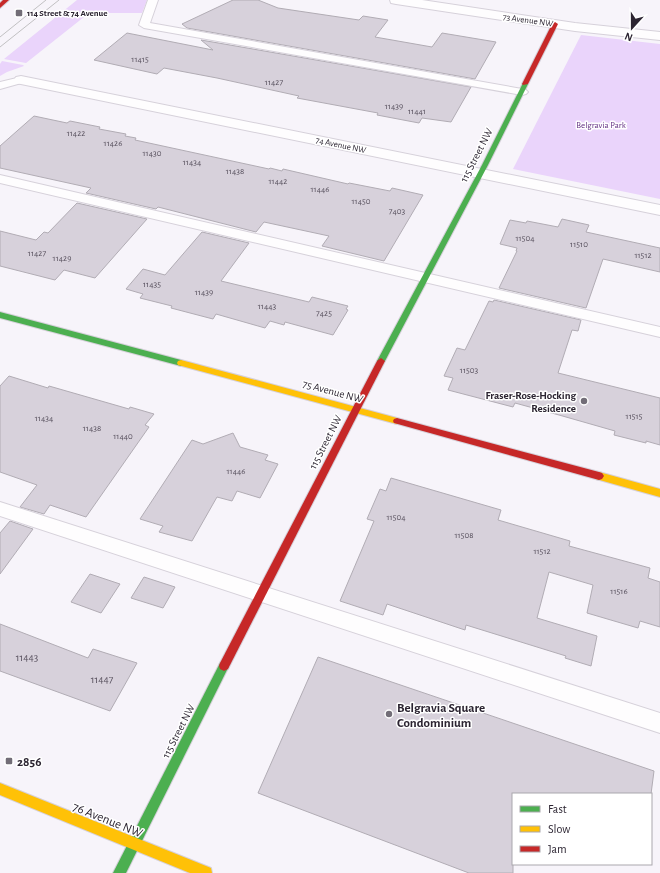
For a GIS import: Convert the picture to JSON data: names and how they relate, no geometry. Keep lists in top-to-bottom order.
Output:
{
  "streets": {
    "street": [
      "73 Avenue NW",
      "74 Avenue NW",
      "115 Street NW",
      "75 Avenue NW",
      "76 Avenue NW"
    ]
  },
  "crossings": [
    ["73 Avenue NW", "115 Street NW"],
    ["74 Avenue NW", "115 Street NW"],
    ["115 Street NW", "75 Avenue NW"],
    ["115 Street NW", "76 Avenue NW"]
  ],
  "parks": ["Belgravia Park"],
  "places": {
    "transit": ["114 Street & 74 Avenue", "2856"],
    "other": ["Fraser-Rose-Hocking Residence", "Belgravia Square Condominium"]
  },
  "house_numbers": [
    "11415",
    "11427",
    "11439",
    "11441",
    "11422",
    "11426",
    "11430",
    "11434",
    "11438",
    "11442",
    "11446",
    "11450",
    "7403",
    "11504",
    "11510",
    "11427",
    "11512",
    "11429",
    "11435",
    "11439",
    "11443",
    "7425",
    "11503",
    "11515",
    "11434",
    "11438",
    "11440",
    "11446",
    "11504",
    "11508",
    "11512",
    "11516",
    "11443",
    "11447"
  ],
  "legend": ["Fast", "Slow", "Jam"],
  "north": "bottom"
}
